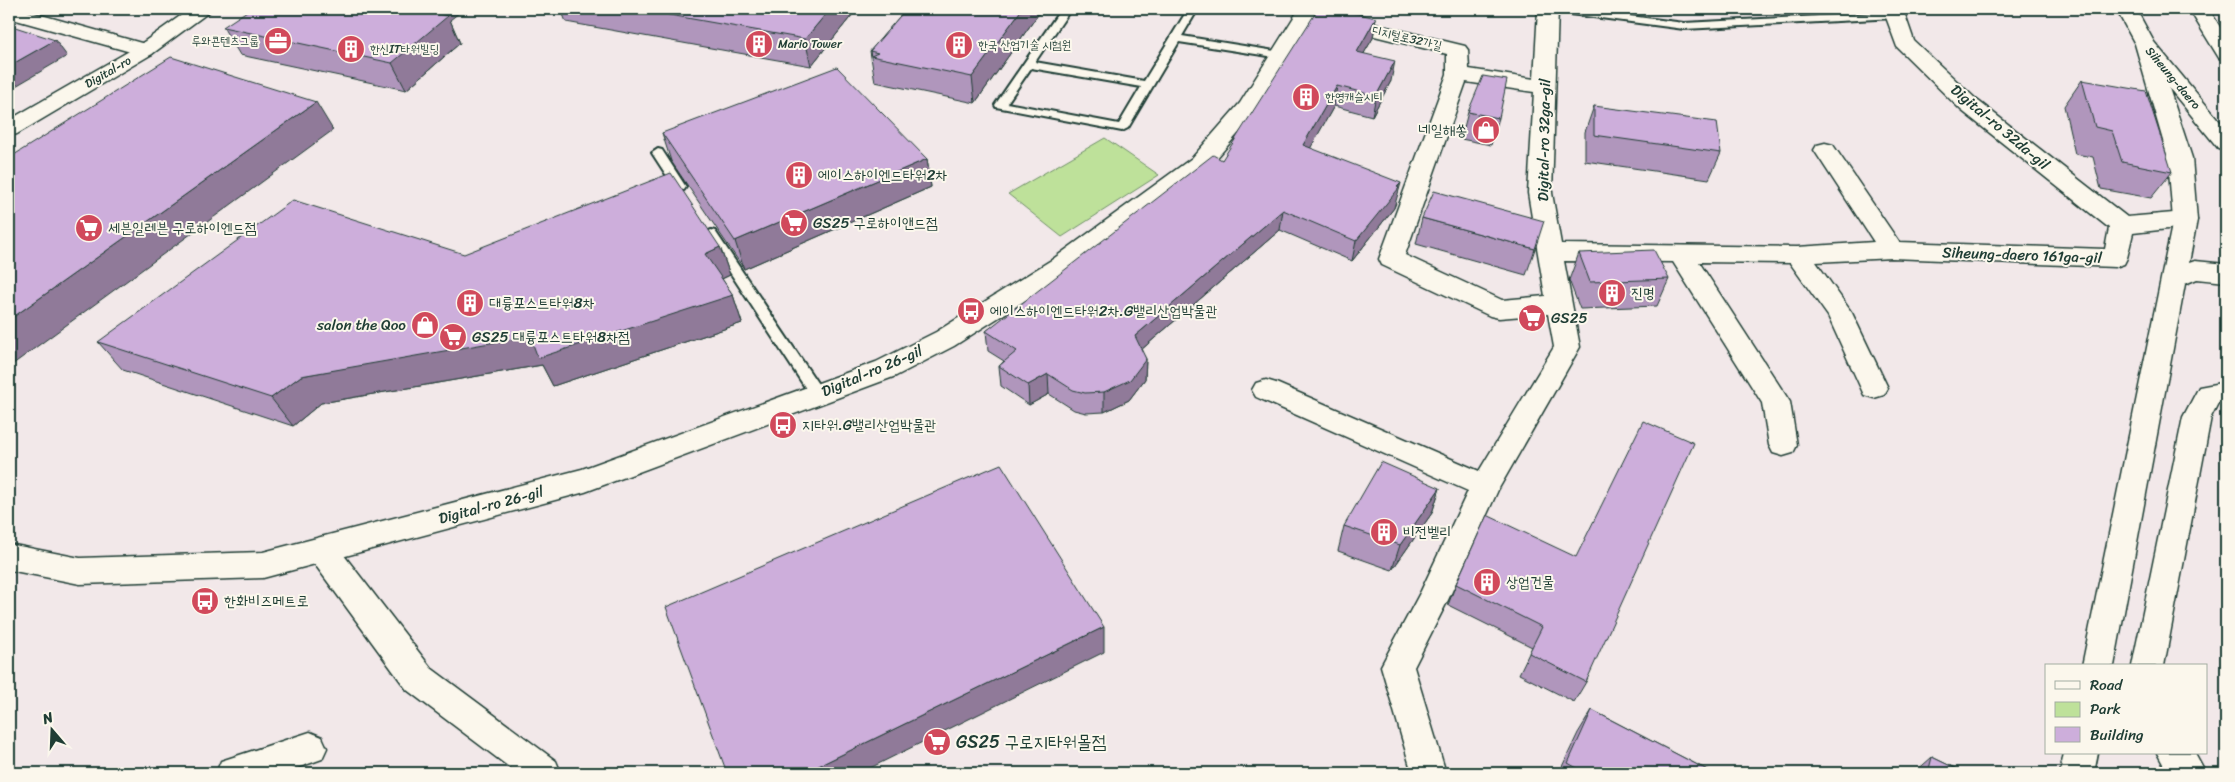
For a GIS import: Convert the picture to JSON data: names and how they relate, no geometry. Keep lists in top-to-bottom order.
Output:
{
  "streets": {
    "street": [
      "디지털로32가길",
      "Digital-ro",
      "Siheung-daero",
      "Digital-ro 32da-gil",
      "Digital-ro 32ga-gil",
      "Siheung-daero 161ga-gil",
      "Digital-ro 26-gil"
    ]
  },
  "crossings": [
    ["디지털로32가길", "Digital-ro 26-gil"],
    ["Digital-ro 32da-gil", "Siheung-daero 161ga-gil"],
    ["Digital-ro 32ga-gil", "Siheung-daero 161ga-gil"]
  ],
  "places": {
    "office": ["루와콘텐츠그룹"],
    "building": [
      "Mario Tower",
      "한국 산업기술 시험원",
      "한신IT타워빌딩",
      "한영캐슬시티",
      "에이스하이엔드타워2차",
      "진명",
      "대륭포스트타워8차",
      "비전벨리",
      "상업건물"
    ],
    "shop": ["네일해쏭", "salon the Qoo"],
    "supermarket": [
      "GS25 구로하이앤드점",
      "세븐일레븐 구로하이엔드점",
      "GS25",
      "GS25 대륭포스트타워8차점",
      "GS25 구로지타워몰점"
    ],
    "bus stop": ["에이스하이엔드타워2차.G밸리산업박물관", "지타워.G밸리산업박물관", "한화비즈메트로"]
  },
  "legend": ["Road", "Park", "Building"],
  "north": "top"
}
